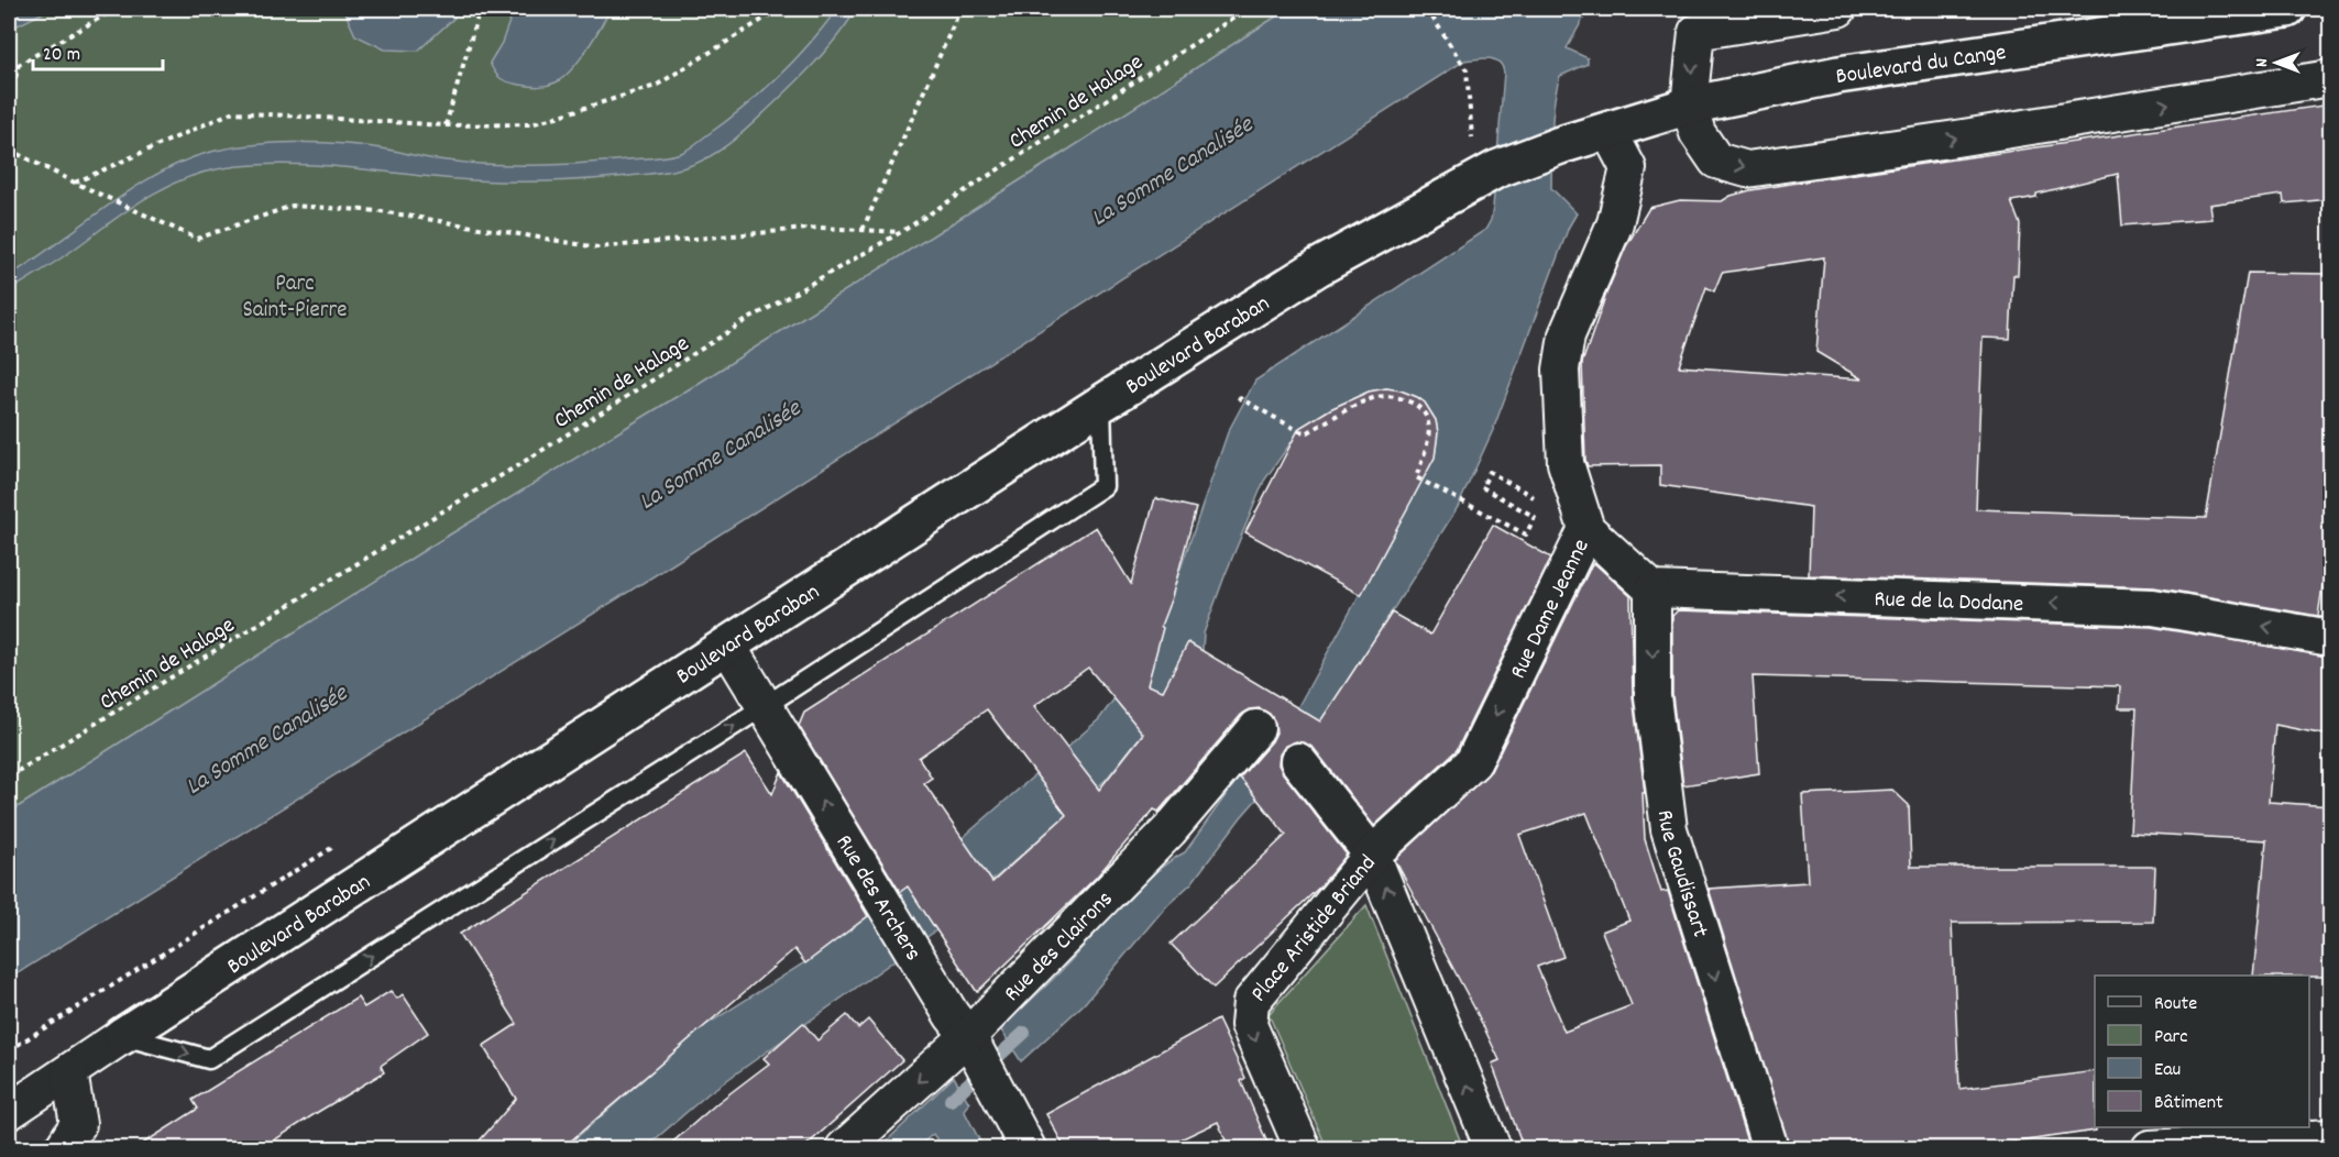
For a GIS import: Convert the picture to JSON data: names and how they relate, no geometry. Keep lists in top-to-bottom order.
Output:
{
  "streets": {
    "street": [
      "Boulevard du Cange",
      "Boulevard Baraban",
      "Rue de la Dodane",
      "Rue Dame Jeanne",
      "Rue Gaudissart",
      "Rue des Archers",
      "Place Aristide Briand",
      "Rue des Clairons"
    ],
    "path": ["Chemin de Halage"]
  },
  "crossings": [
    ["Boulevard du Cange", "Boulevard Baraban"],
    ["Boulevard du Cange", "Rue Dame Jeanne"],
    ["Boulevard Baraban", "Rue des Archers"],
    ["Rue de la Dodane", "Rue Gaudissart"],
    ["Rue Dame Jeanne", "Place Aristide Briand"],
    ["Rue des Archers", "Rue des Clairons"]
  ],
  "one_way": [
    "Rue de la Dodane",
    "Rue Dame Jeanne",
    "Rue Gaudissart",
    "Rue des Archers"
  ],
  "water": ["La Somme Canalisée"],
  "parks": ["Parc Saint-Pierre"],
  "legend": [
    "Route",
    "Parc",
    "Eau",
    "Bâtiment"
  ],
  "scale_bar": "20 m",
  "north": "left"
}
